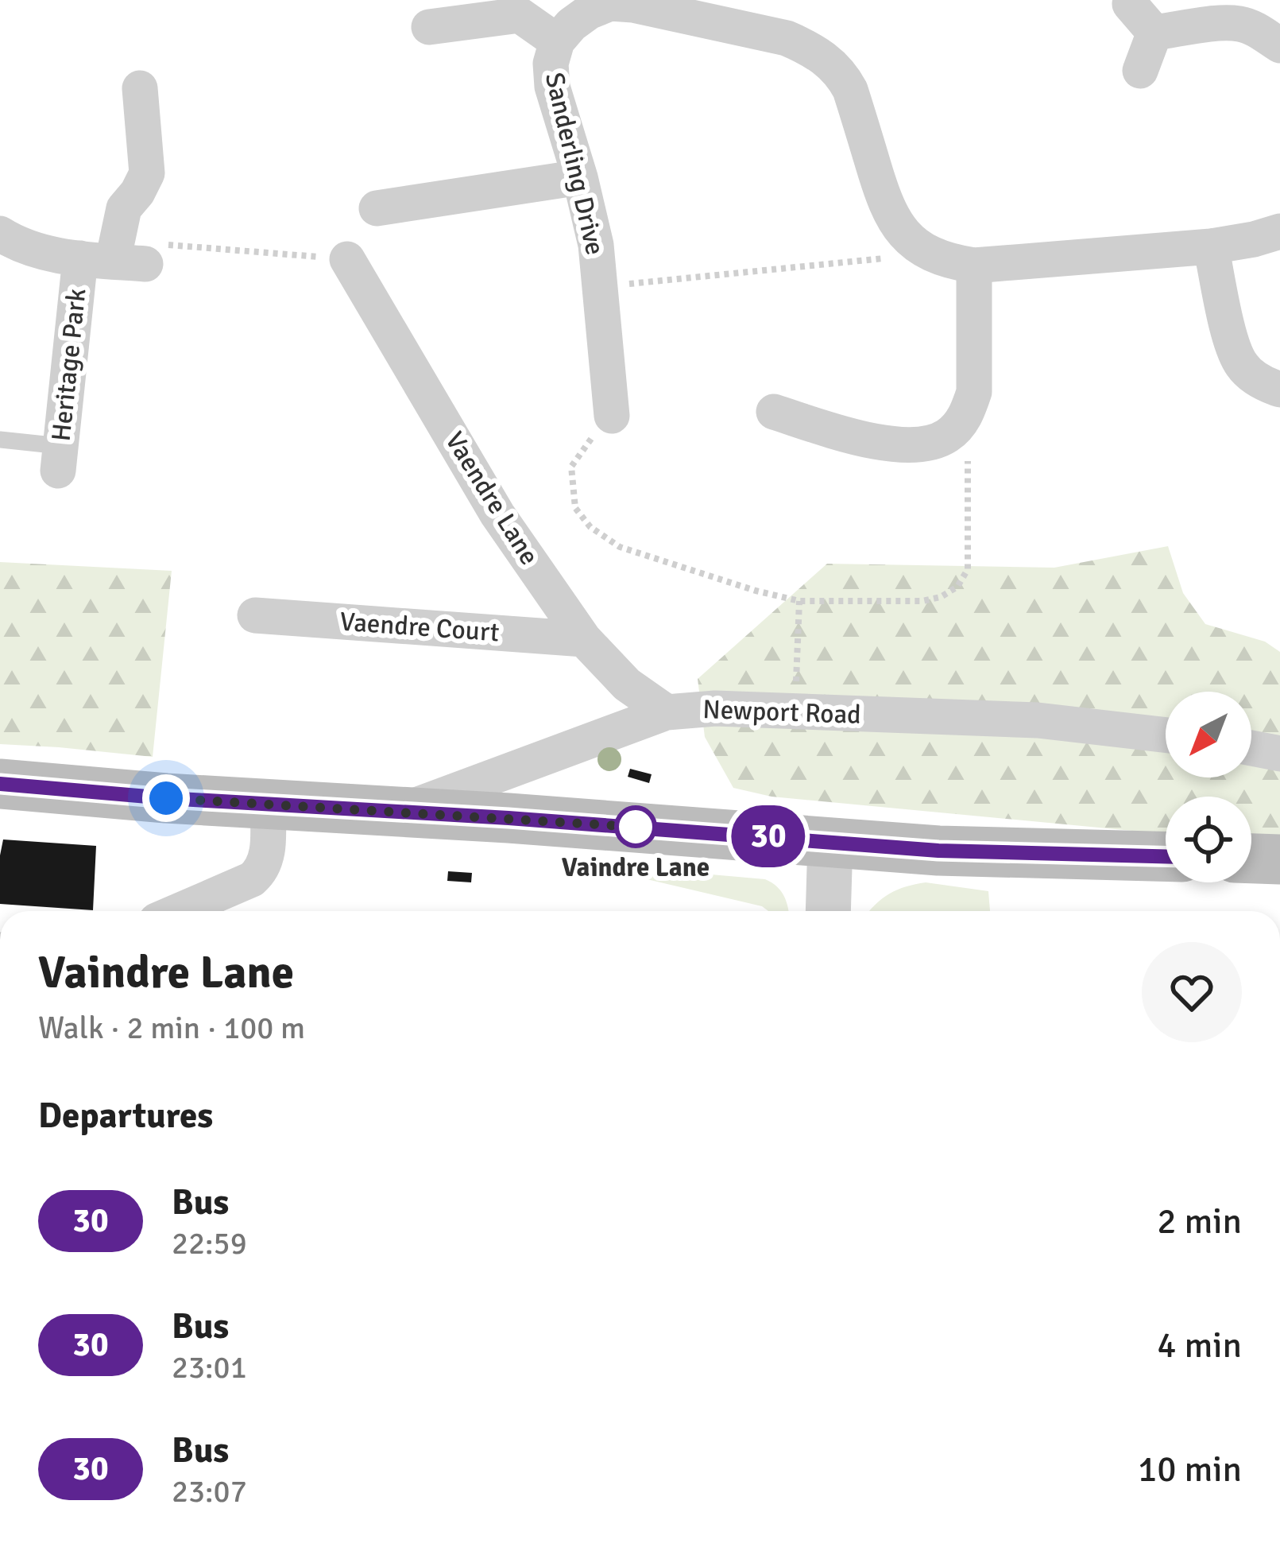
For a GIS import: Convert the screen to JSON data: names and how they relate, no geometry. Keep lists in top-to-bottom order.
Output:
{
  "streets": {
    "main road": ["Newport Road"],
    "street": [
      "Sanderling Drive",
      "Heritage Park",
      "Vaendre Lane",
      "Vaendre Court"
    ]
  },
  "crossings": [
    ["Vaendre Lane", "Vaendre Court"],
    ["Vaendre Lane", "Newport Road"]
  ],
  "places": ["Vaindre Lane"],
  "lines": ["bus line 30"],
  "north": "bottom left",
  "page": {
    "on_map": "30",
    "heading": [
      ["Vaindre Lane", "Walk · 2 min · 100 m"],
      "Departures"
    ],
    "list": [
      {
        "mark": "30",
        "name": "Bus",
        "note": "22:59",
        "value": "2 min"
      },
      {
        "mark": "30",
        "name": "Bus",
        "note": "23:01",
        "value": "4 min"
      },
      {
        "mark": "30",
        "name": "Bus",
        "note": "23:07",
        "value": "10 min"
      }
    ]
  }
}
